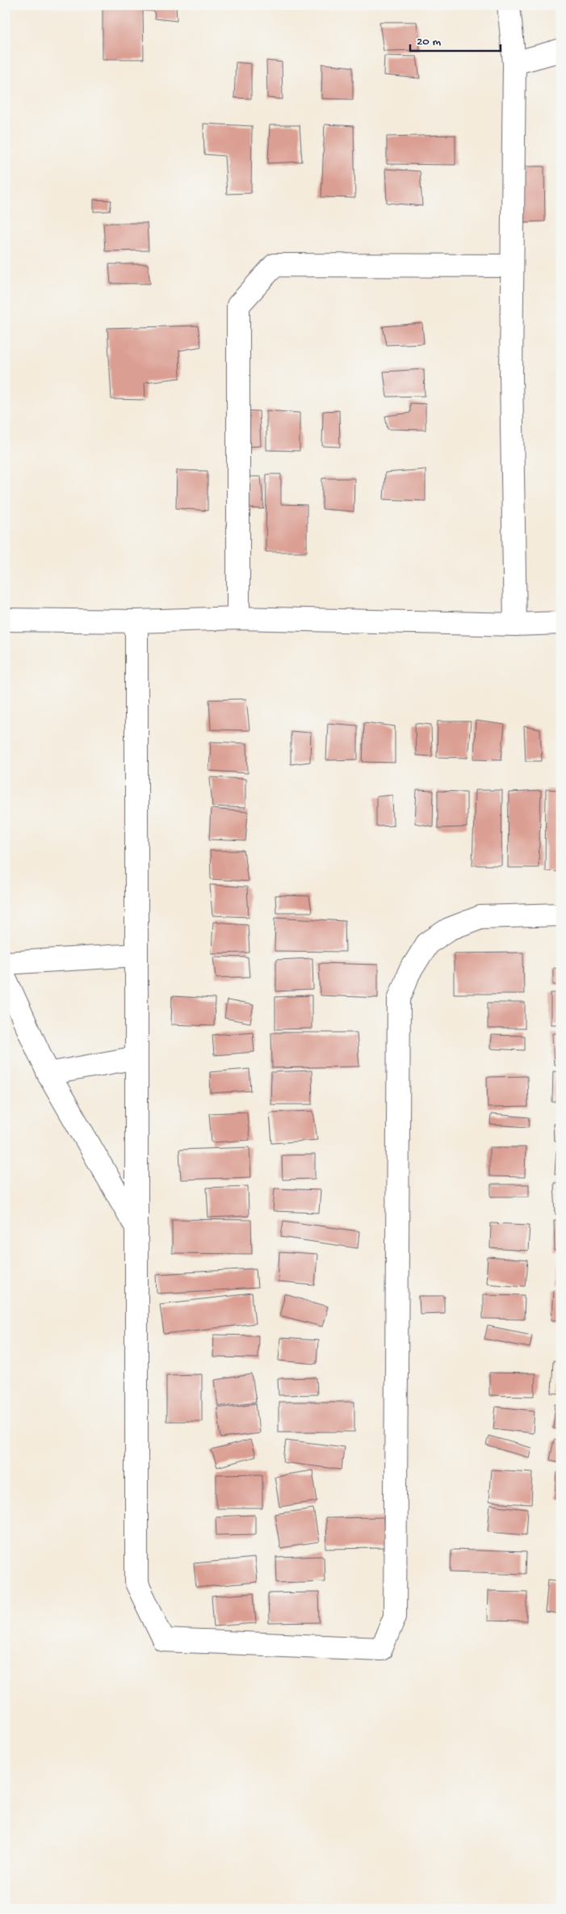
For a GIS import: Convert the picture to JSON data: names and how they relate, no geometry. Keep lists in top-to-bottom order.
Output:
{
  "scale_bar": "20 m"
}
